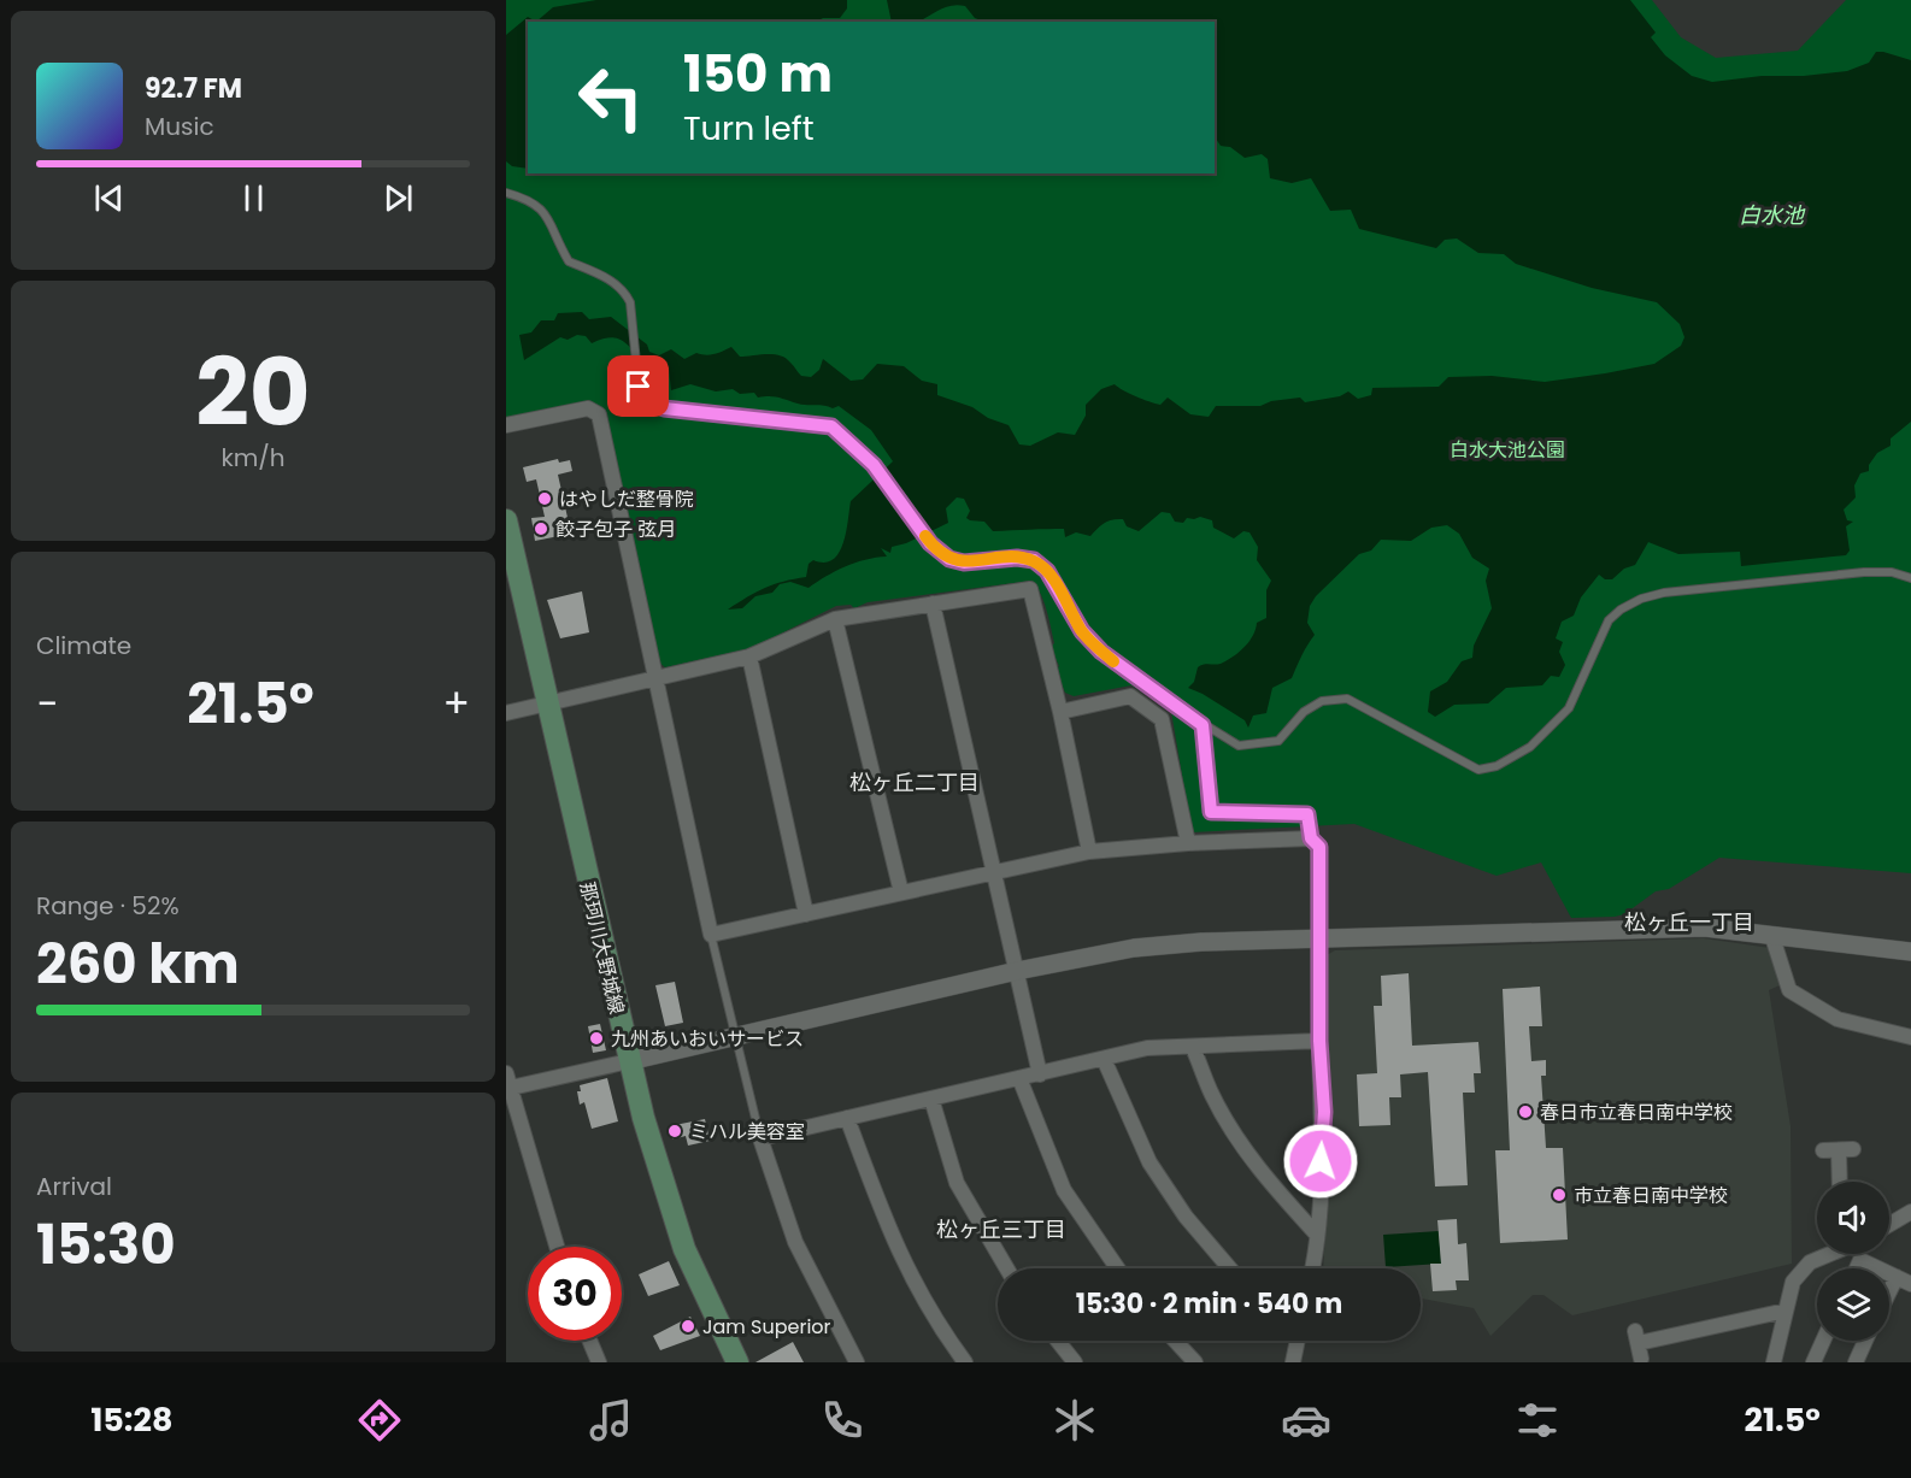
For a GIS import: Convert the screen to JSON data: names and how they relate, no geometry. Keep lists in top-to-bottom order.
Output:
{
  "streets": {
    "main road": ["那珂川大野城線"]
  },
  "districts": ["松ヶ丘二丁目", "松ヶ丘一丁目", "松ヶ丘三丁目"],
  "water": ["白水池"],
  "parks": ["白水大池公園"],
  "places": [
    "はやしだ整骨院",
    "餃子包子 弦月",
    "九州あいおいサービス",
    "春日市立春日南中学校",
    "ミハル美容室",
    "市立春日南中学校",
    "Jam Superior"
  ],
  "page": {
    "turn": ["150 m", "Turn left"],
    "song": ["92.7 FM", "Music"],
    "tile": [
      ["20", "km/h"],
      "Climate",
      ["Range · 52%", "260 km"],
      ["Arrival", "15:30"]
    ],
    "heat": ["−", "21.5°", "+"],
    "limit": "30",
    "trip": "15:30 · 2 min · 540 m",
    "tabs": ["15:28", "21.5°"]
  }
}
